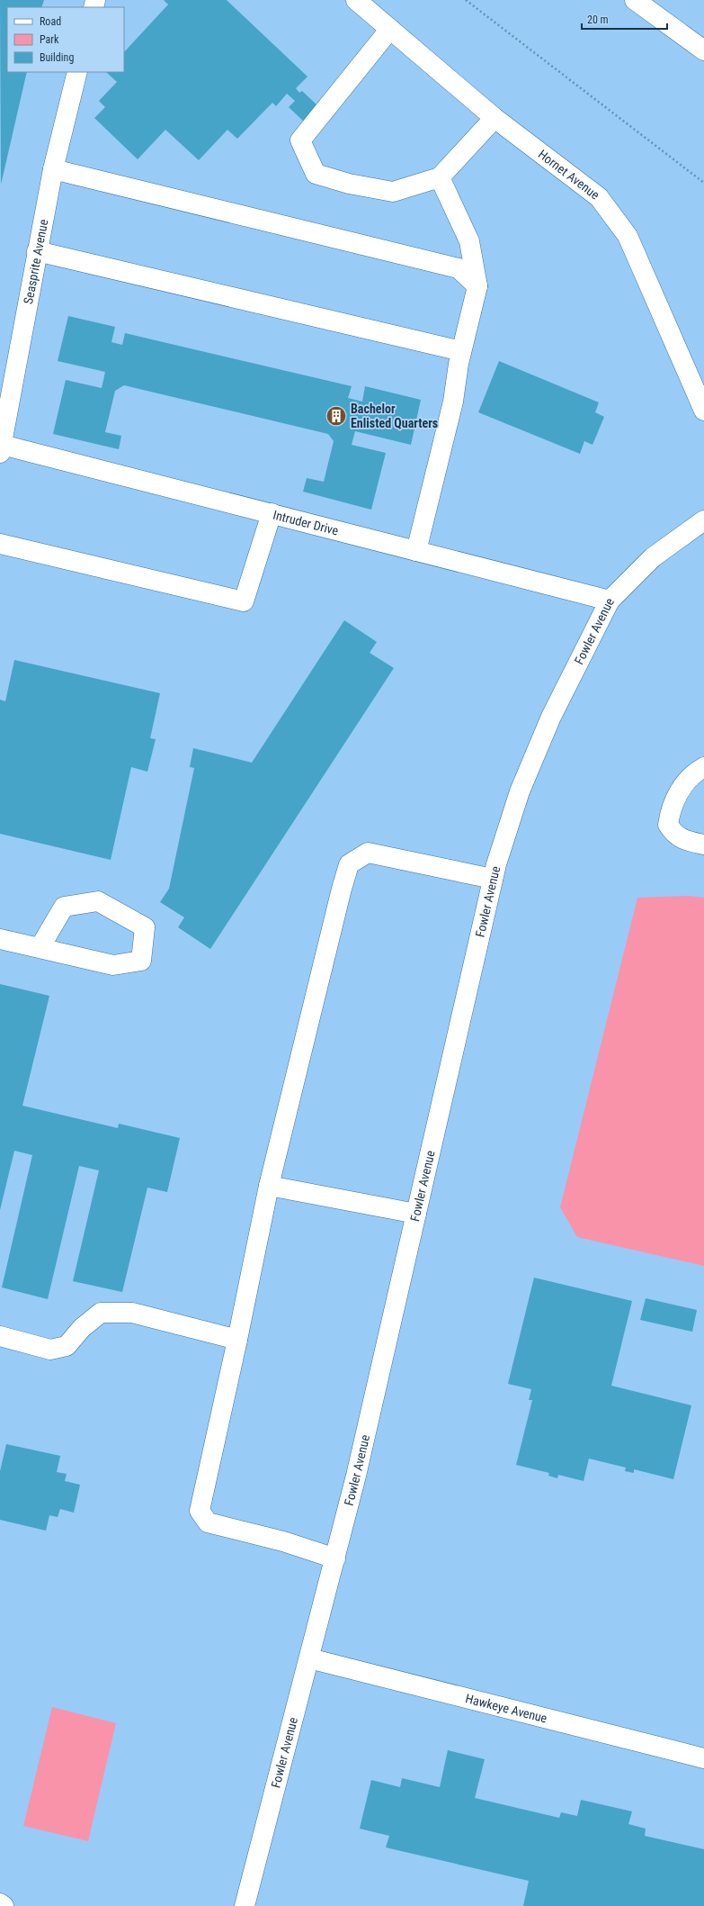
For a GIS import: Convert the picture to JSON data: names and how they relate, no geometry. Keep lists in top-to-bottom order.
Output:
{
  "streets": {
    "main road": [
      "Hornet Avenue",
      "Seasprite Avenue",
      "Intruder Drive",
      "Fowler Avenue",
      "Hawkeye Avenue"
    ]
  },
  "crossings": [
    ["Seasprite Avenue", "Intruder Drive"],
    ["Intruder Drive", "Fowler Avenue"],
    ["Fowler Avenue", "Hawkeye Avenue"]
  ],
  "places": {
    "building": ["Bachelor Enlisted Quarters"]
  },
  "legend": ["Road", "Park", "Building"],
  "scale_bar": "20 m"
}
